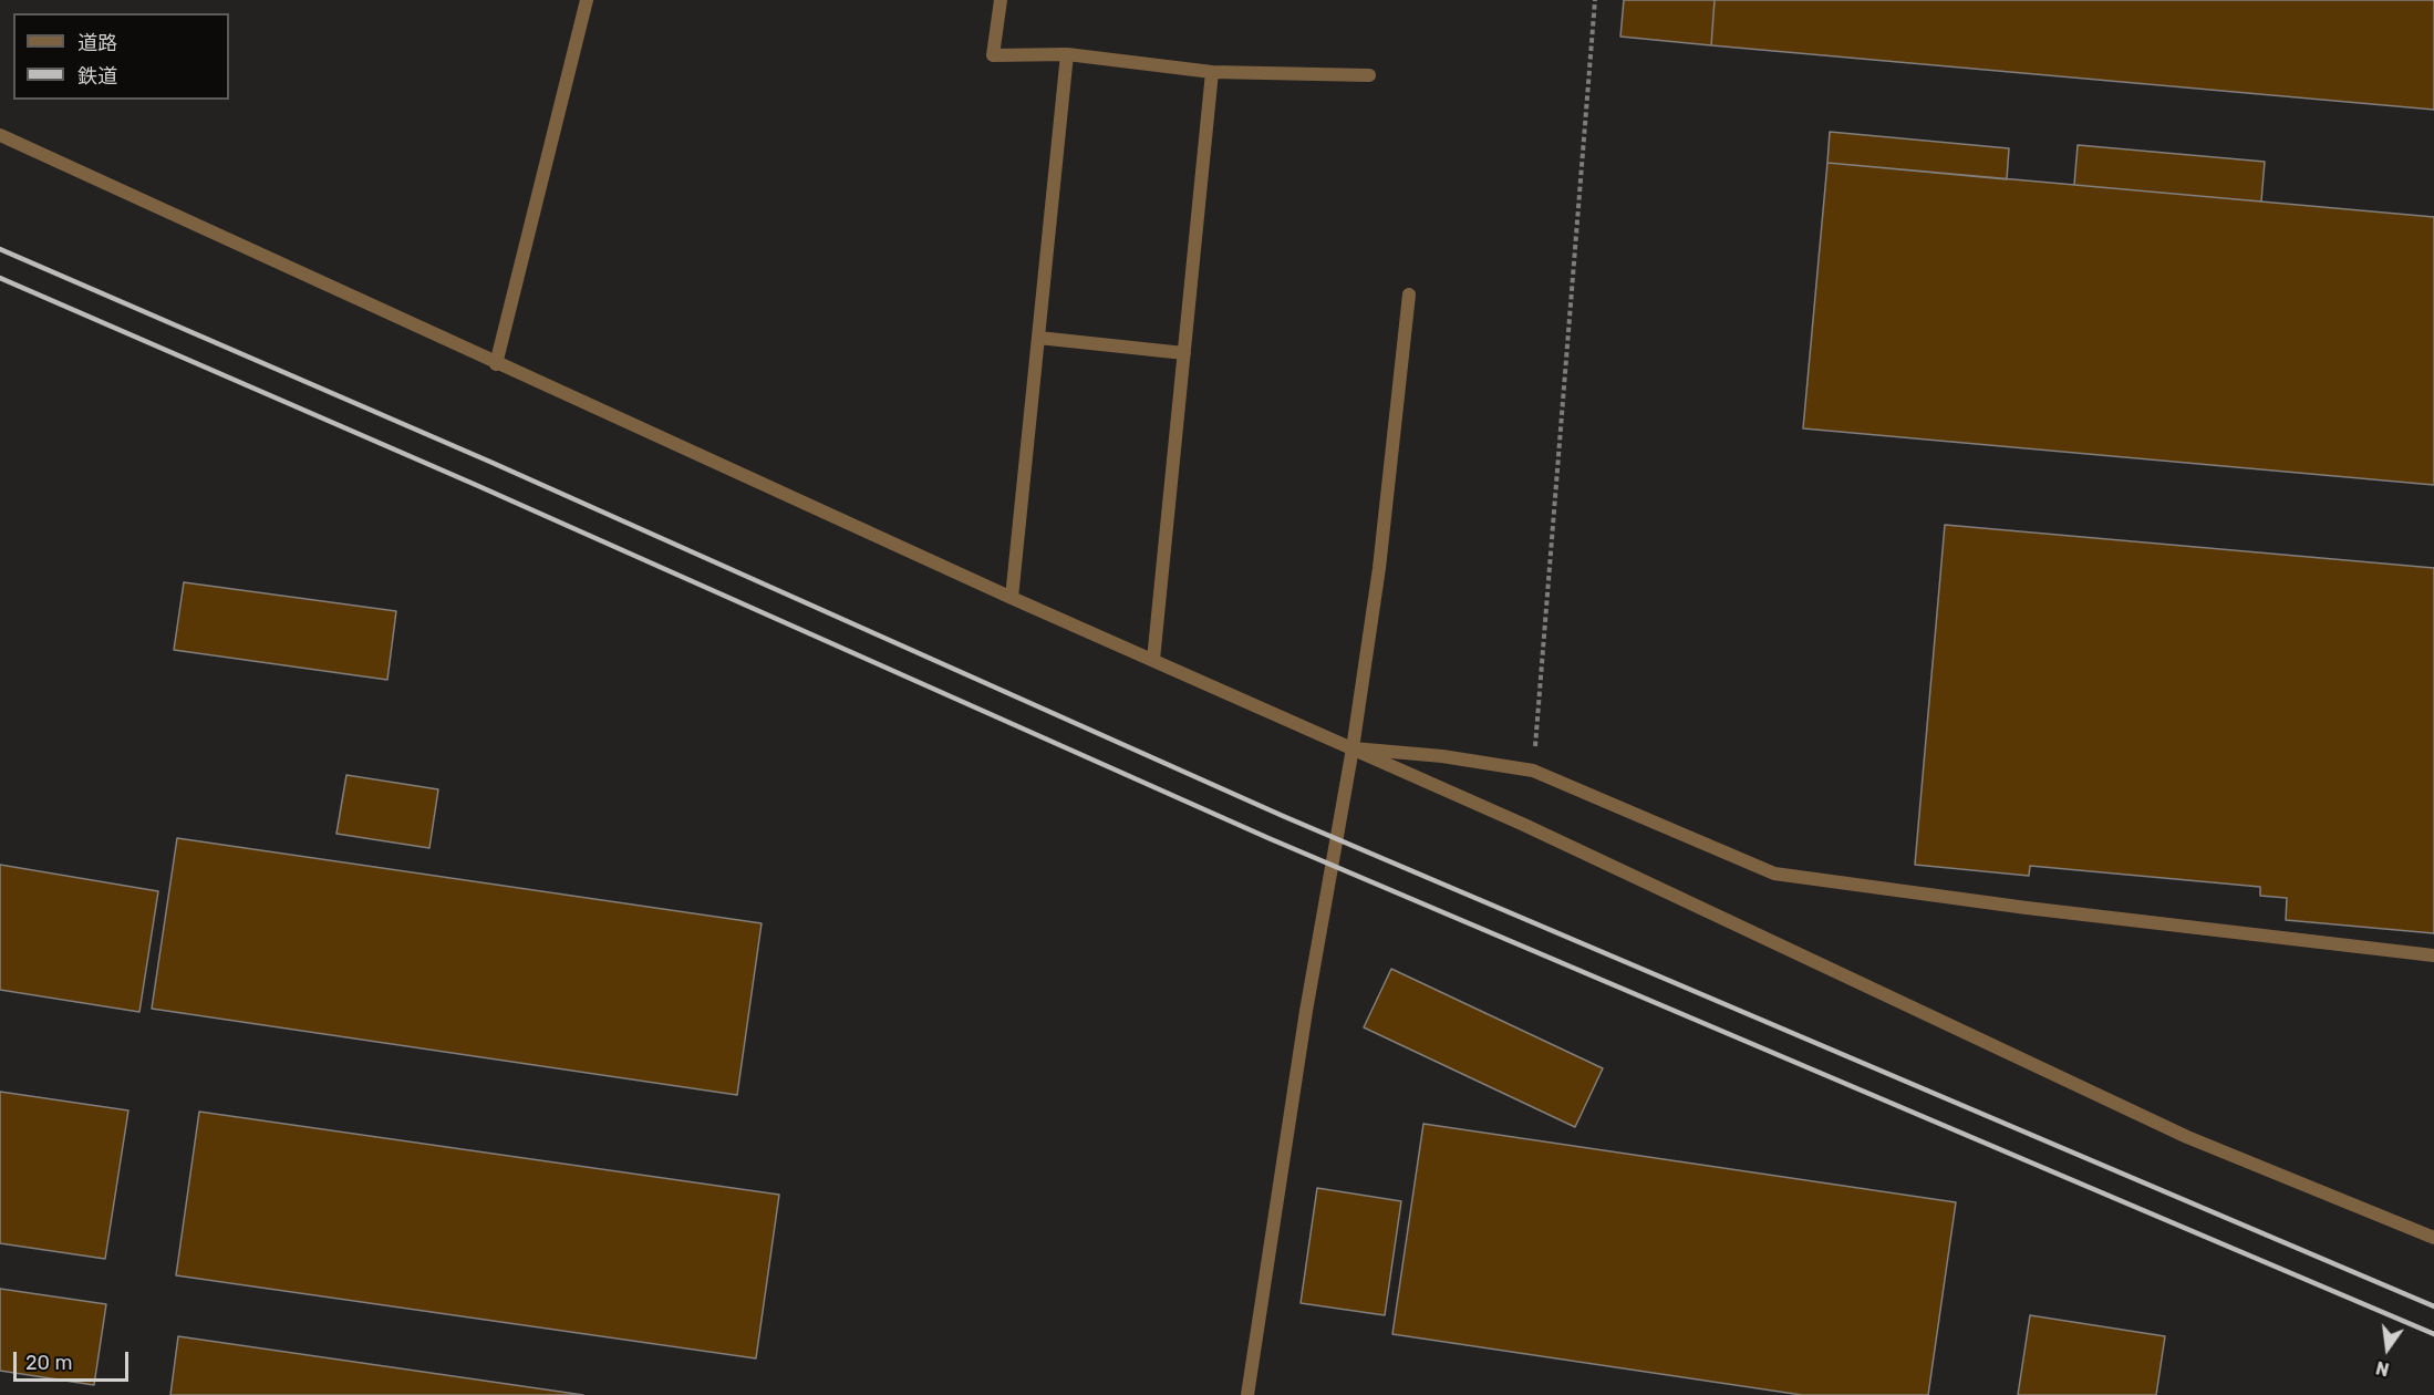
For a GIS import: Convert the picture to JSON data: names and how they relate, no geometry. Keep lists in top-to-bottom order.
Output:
{
  "legend": ["道路", "鉄道"],
  "scale_bar": "20 m",
  "north": "bottom"
}
